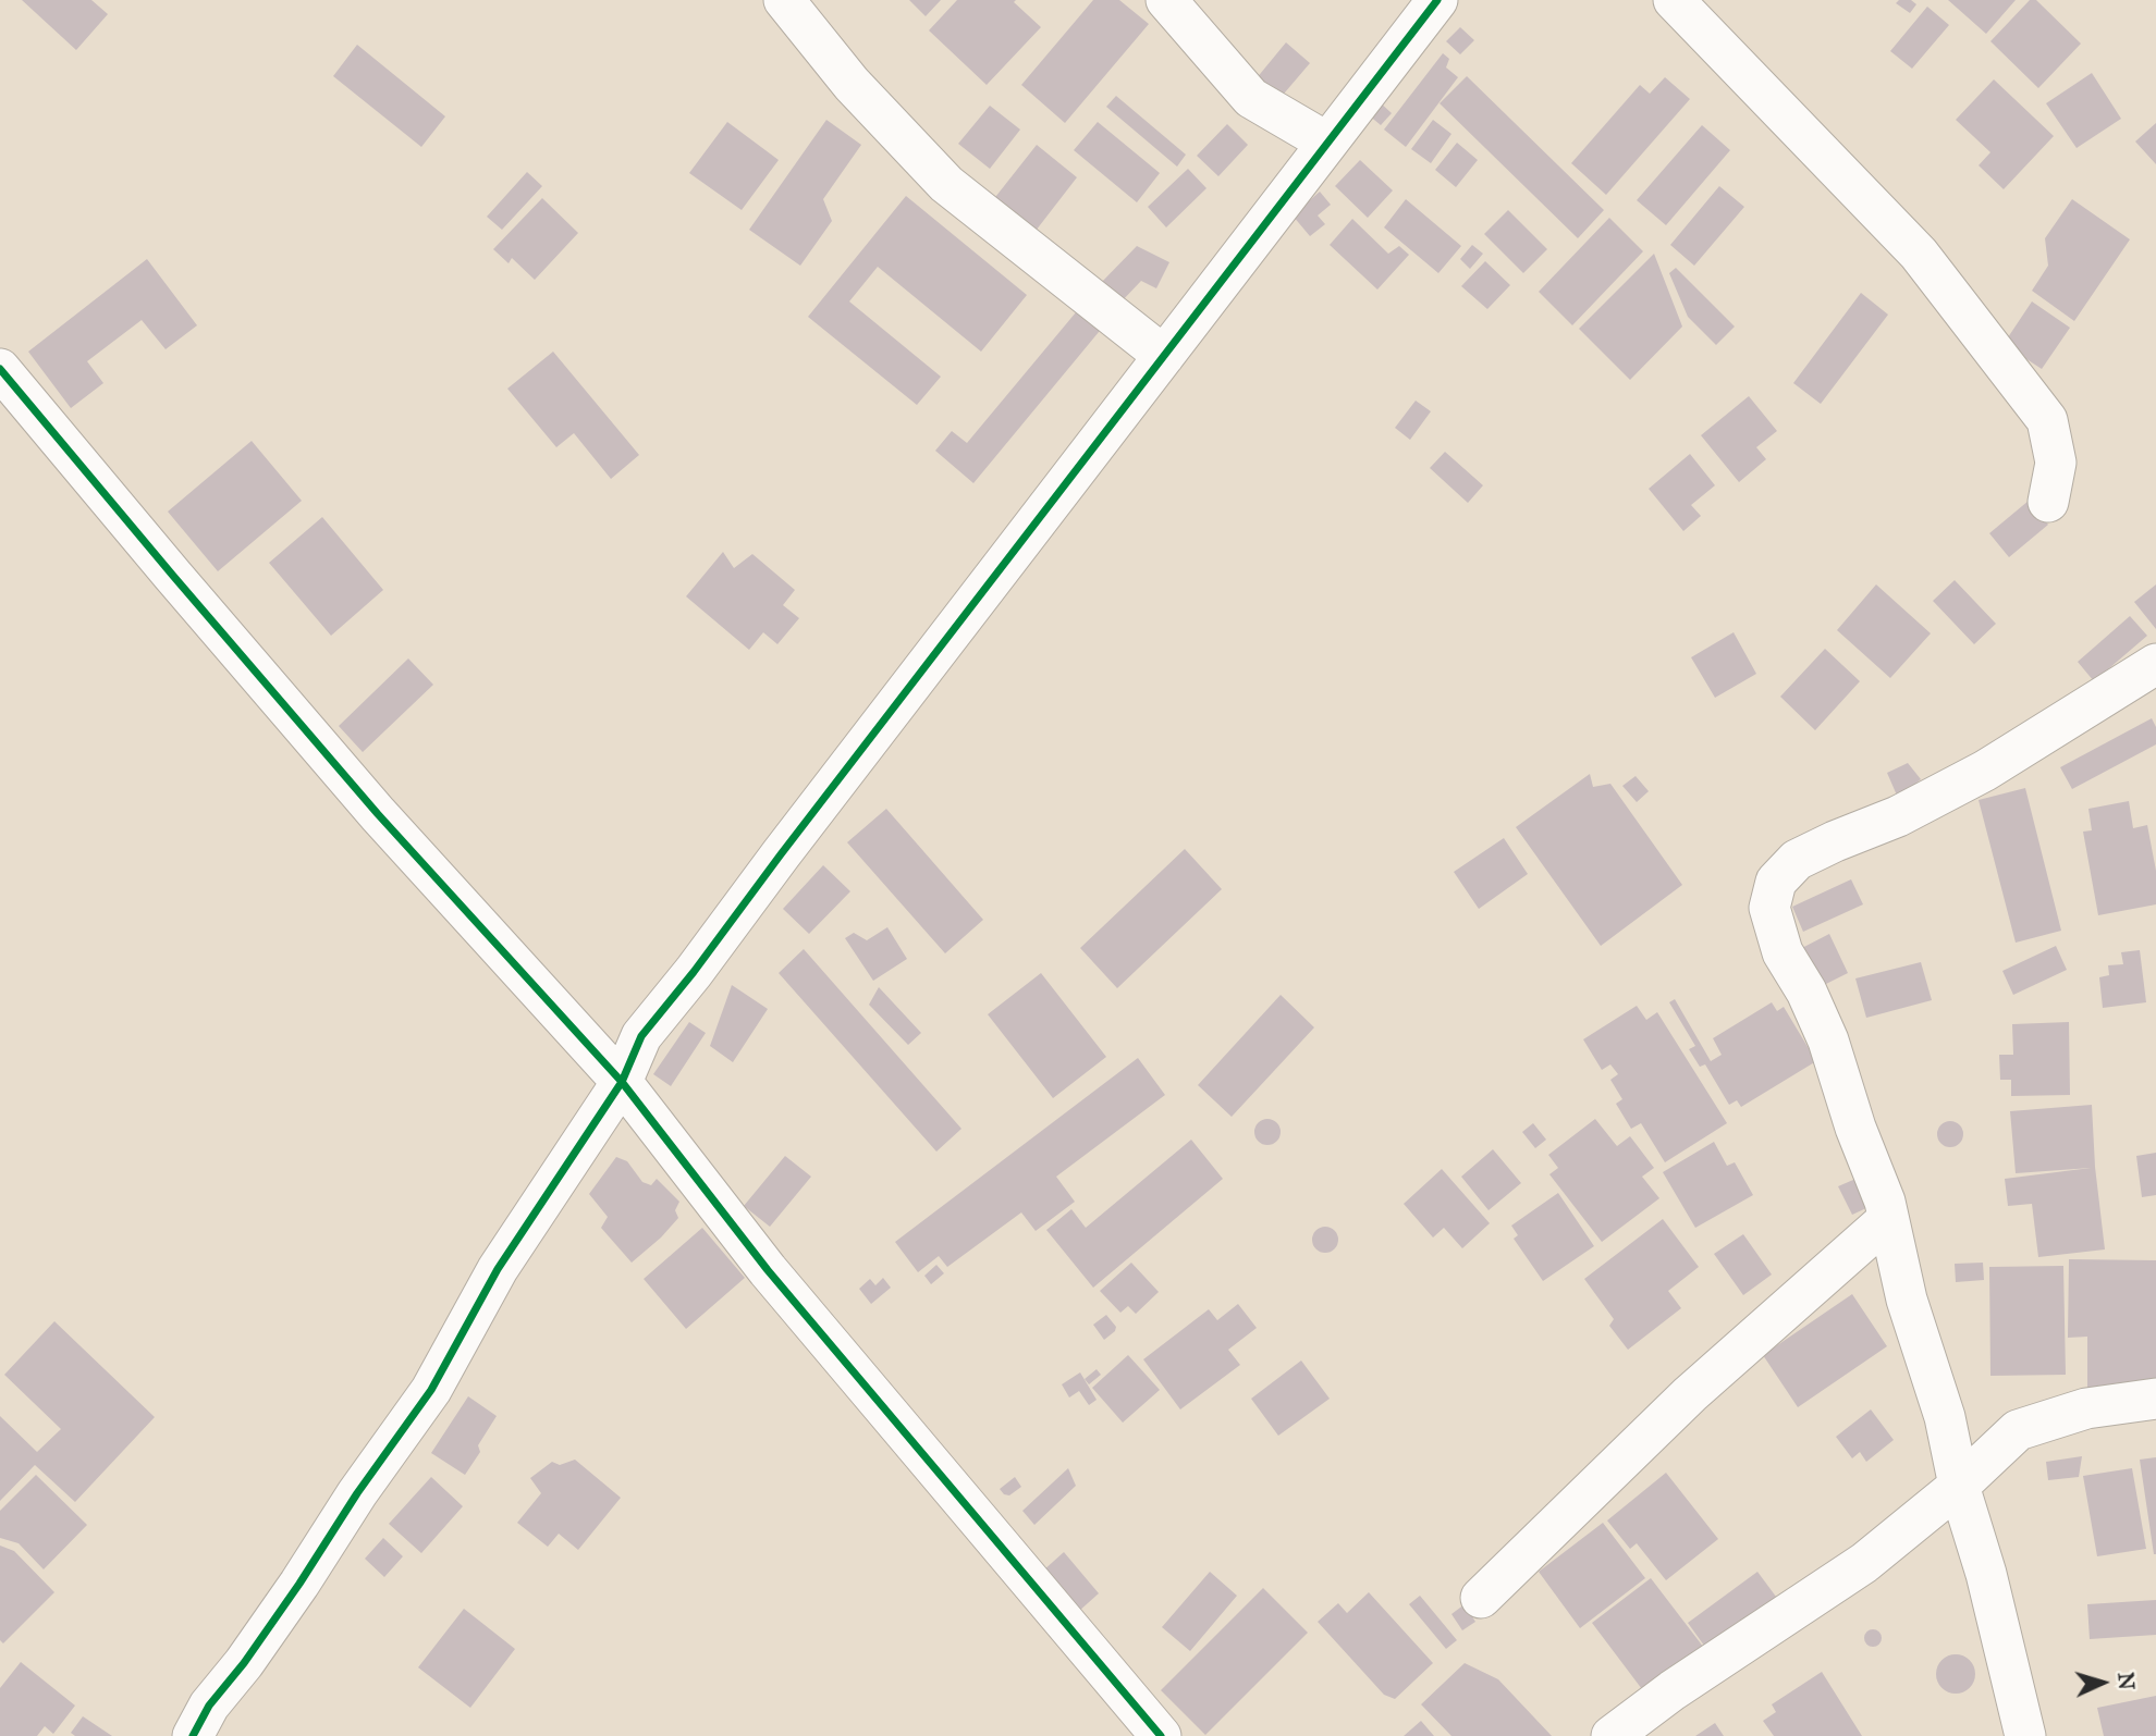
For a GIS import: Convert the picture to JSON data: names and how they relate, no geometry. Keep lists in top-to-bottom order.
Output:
{
  "north": "right"
}
